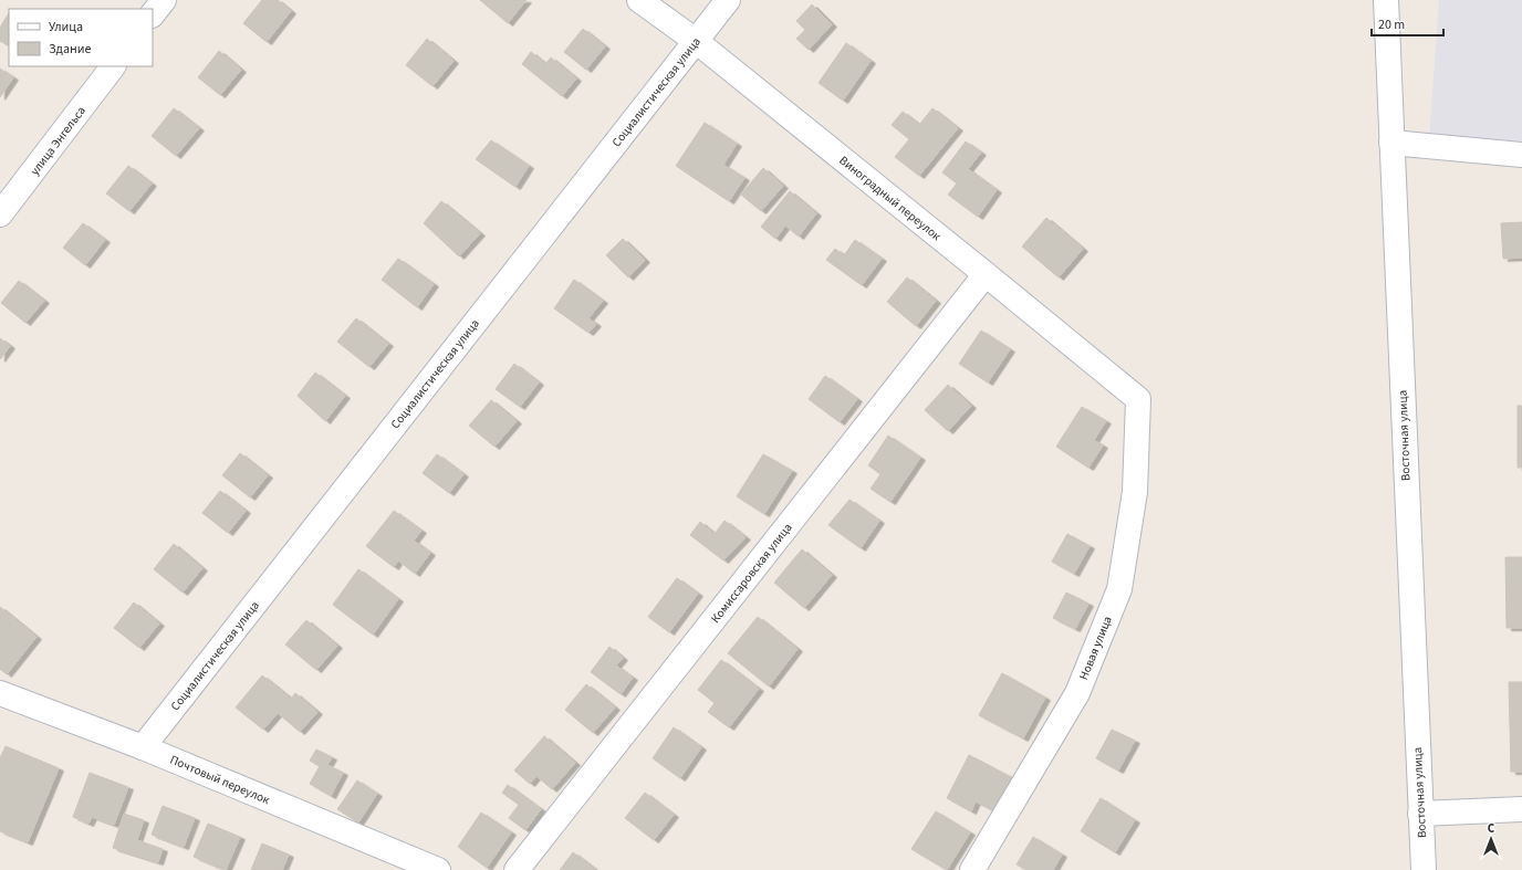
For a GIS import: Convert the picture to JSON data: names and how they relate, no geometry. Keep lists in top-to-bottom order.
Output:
{
  "streets": {
    "street": [
      "Социалистическая улица",
      "улица Энгельса",
      "Виноградный переулок",
      "Восточная улица",
      "Комиссаровская улица",
      "Новая улица",
      "Почтовый переулок"
    ]
  },
  "crossings": [
    ["Социалистическая улица", "Виноградный переулок"],
    ["Социалистическая улица", "Почтовый переулок"],
    ["Виноградный переулок", "Комиссаровская улица"],
    ["Виноградный переулок", "Новая улица"]
  ],
  "legend": ["Улица", "Здание"],
  "scale_bar": "20 m",
  "north": "top"
}
